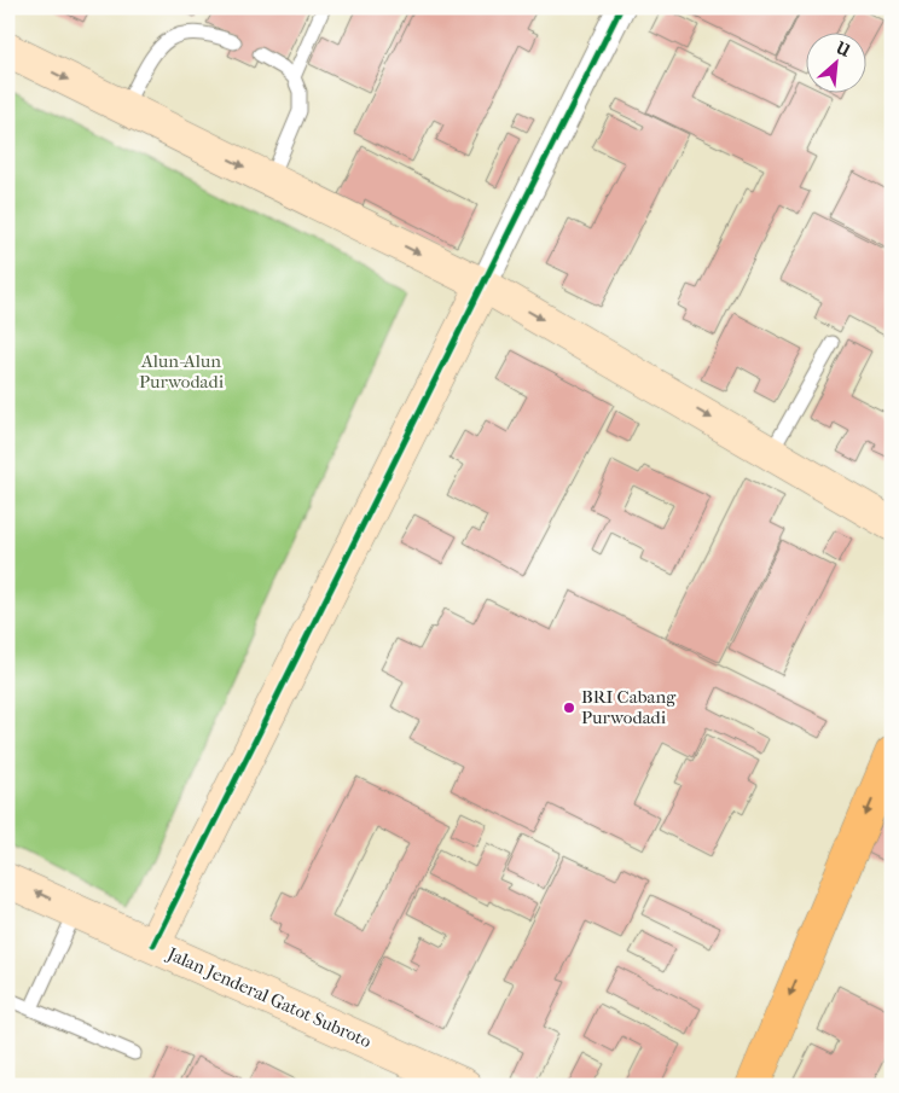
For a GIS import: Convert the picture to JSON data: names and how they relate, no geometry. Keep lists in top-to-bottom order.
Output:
{
  "streets": {
    "main road": ["Jalan Jenderal Gatot Subroto"]
  },
  "parks": ["Alun-Alun Purwodadi"],
  "places": ["BRI Cabang Purwodadi"],
  "north": "top right"
}
